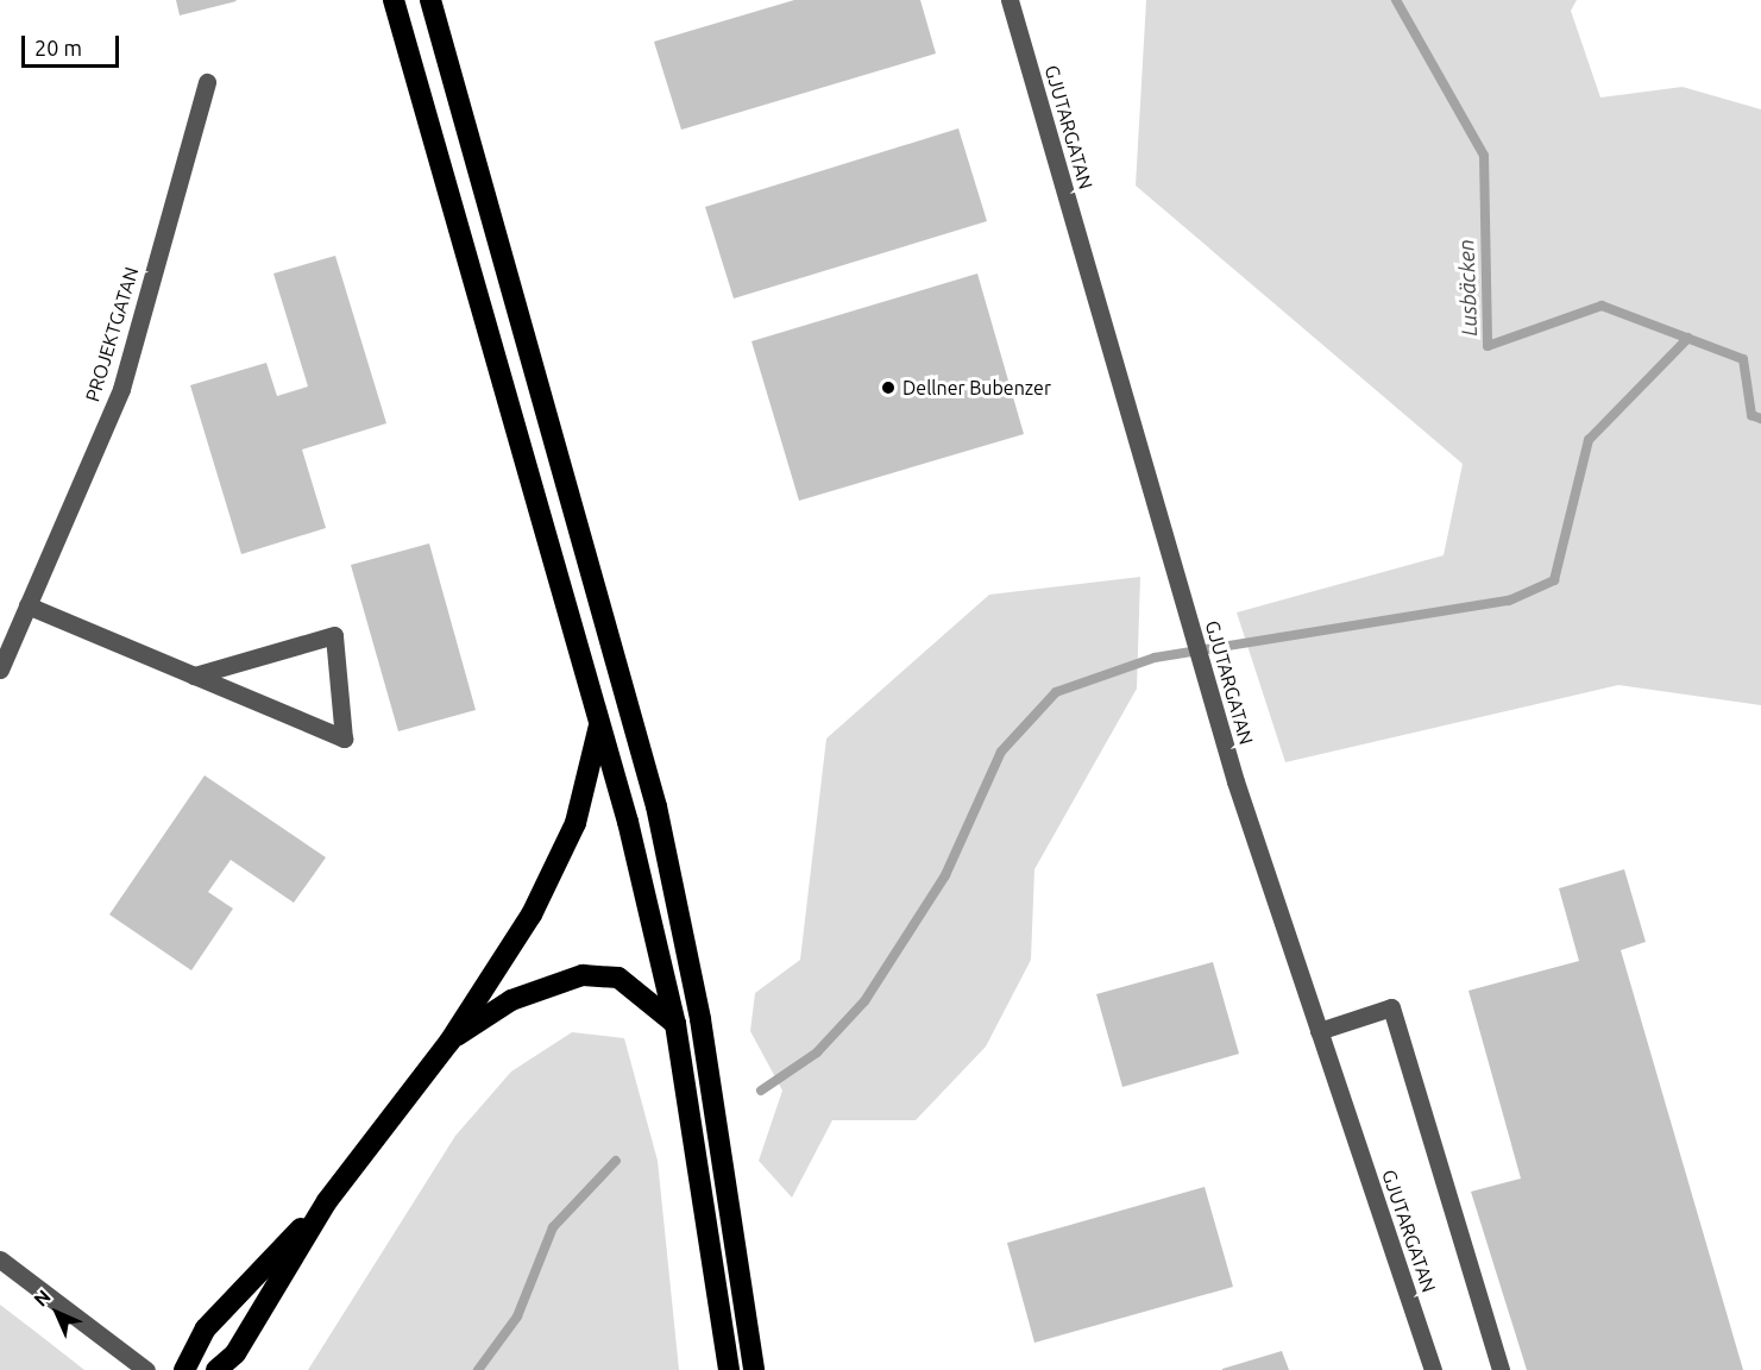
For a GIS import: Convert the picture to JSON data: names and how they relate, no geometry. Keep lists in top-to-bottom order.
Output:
{
  "streets": {
    "street": ["GJUTARGATAN", "PROJEKTGATAN"]
  },
  "water": ["Lusbäcken"],
  "places": ["Dellner Bubenzer"],
  "scale_bar": "20 m",
  "north": "top left"
}
